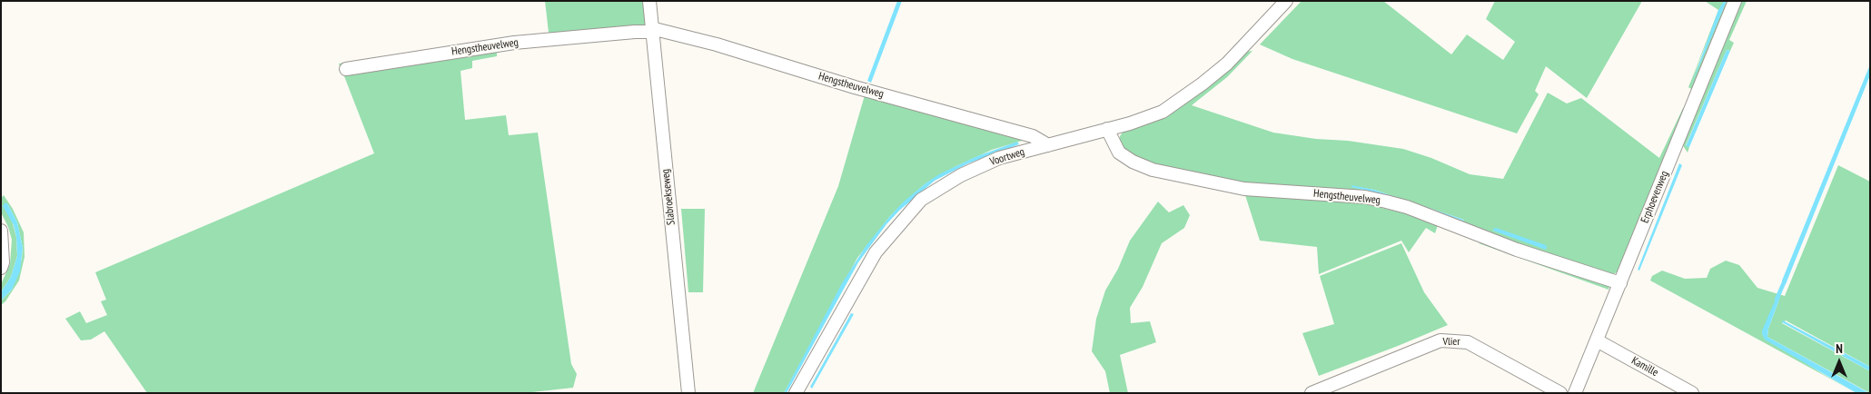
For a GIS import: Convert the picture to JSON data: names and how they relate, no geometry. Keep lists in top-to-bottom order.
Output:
{
  "streets": {
    "street": [
      "Hengstheuvelweg",
      "Voortweg",
      "Slabroekseweg",
      "Erphoevenweg",
      "Vlier",
      "Kamille"
    ]
  },
  "crossings": [
    ["Hengstheuvelweg", "Voortweg"],
    ["Hengstheuvelweg", "Slabroekseweg"],
    ["Hengstheuvelweg", "Erphoevenweg"],
    ["Erphoevenweg", "Kamille"]
  ],
  "north": "top"
}
